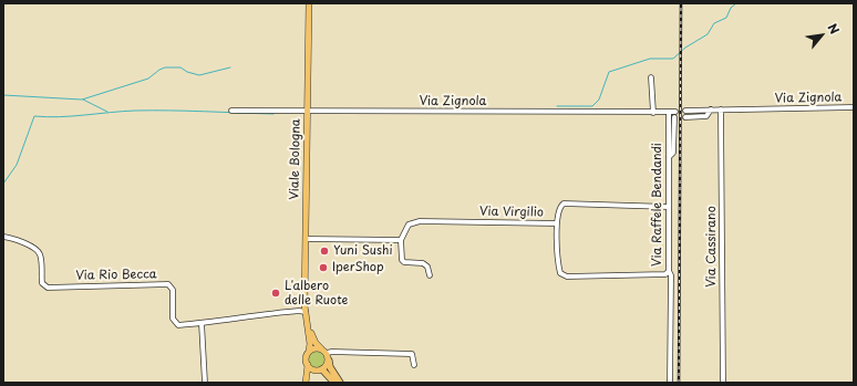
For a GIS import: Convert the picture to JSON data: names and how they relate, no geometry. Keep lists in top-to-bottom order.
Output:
{
  "streets": {
    "main road": ["Viale Bologna"],
    "street": [
      "Via Zignola",
      "Via Raffele Bendandi",
      "Via Virgilio",
      "Via Cassirano",
      "Via Rio Becca"
    ]
  },
  "crossings": [
    ["Via Zignola", "Viale Bologna"],
    ["Via Zignola", "Via Raffele Bendandi"],
    ["Via Zignola", "Via Cassirano"],
    ["Viale Bologna", "Via Rio Becca"],
    ["Via Raffele Bendandi", "Via Virgilio"]
  ],
  "places": ["Yuni Sushi", "IperShop", "L'albero delle Ruote"],
  "north": "top right"
}
